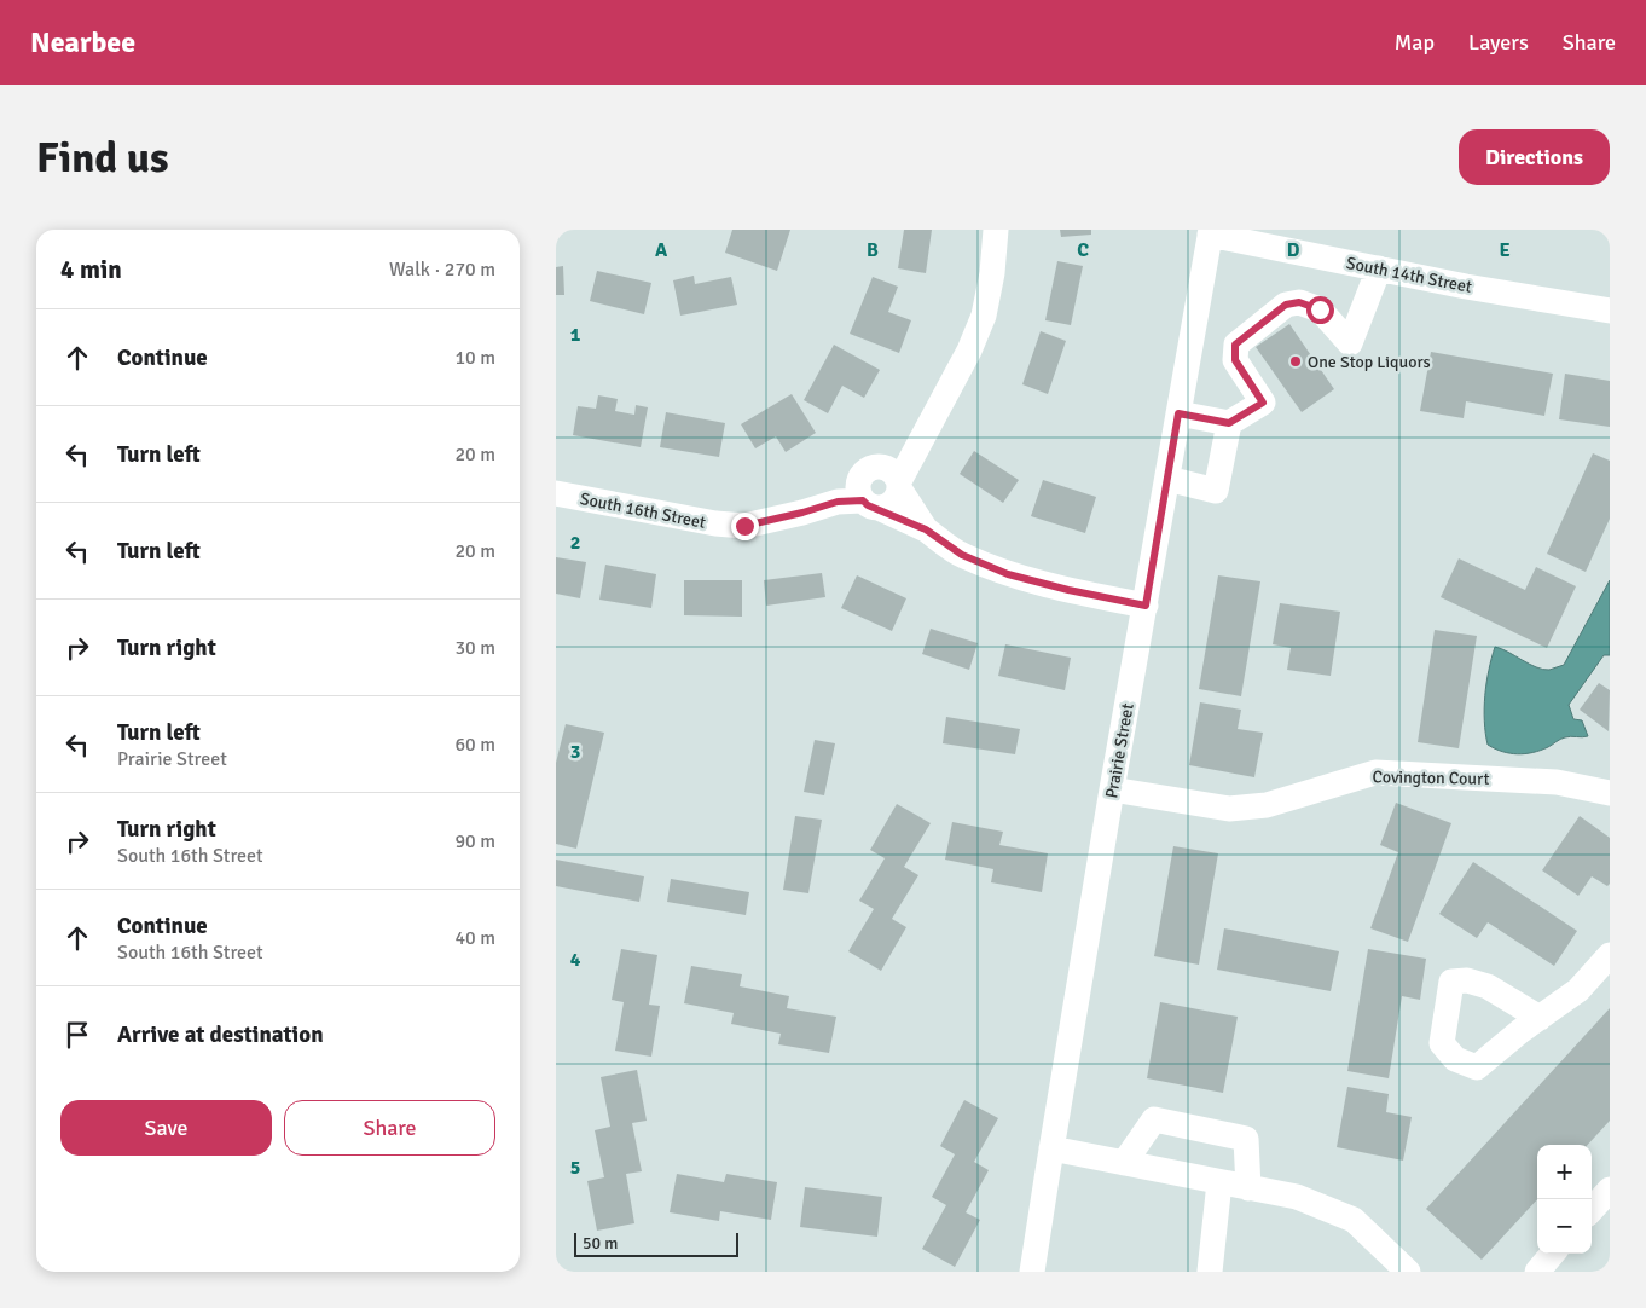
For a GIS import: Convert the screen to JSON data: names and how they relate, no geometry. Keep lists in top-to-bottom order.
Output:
{
  "streets": {
    "street": [
      "South 14th Street",
      "South 16th Street",
      "Prairie Street",
      "Covington Court"
    ]
  },
  "crossings": [
    ["South 14th Street", "Prairie Street"],
    ["South 16th Street", "Prairie Street"],
    ["Prairie Street", "Covington Court"]
  ],
  "places": ["One Stop Liquors"],
  "scale_bar": "50 m",
  "page": {
    "header": "Nearbee",
    "nav": ["Map", "Layers", "Share"],
    "buttons": [
      "Directions",
      ["Save", "Share"]
    ],
    "title": "Find us",
    "heading": ["4 min", "Walk · 270 m"],
    "list": [
      ["Continue", "10 m"],
      ["Turn left", "20 m"],
      ["Turn left", "20 m"],
      ["Turn right", "30 m"],
      ["Turn left", "Prairie Street", "60 m"],
      ["Turn right", "South 16th Street", "90 m"],
      ["Continue", "South 16th Street", "40 m"],
      "Arrive at destination"
    ],
    "map_buttons": ["+", "−"],
    "scale": "50 m"
  },
  "grid": {
    "columns": [
      "A",
      "B",
      "C",
      "D",
      "E"
    ],
    "rows": [
      "1",
      "2",
      "3",
      "4",
      "5"
    ]
  }
}
